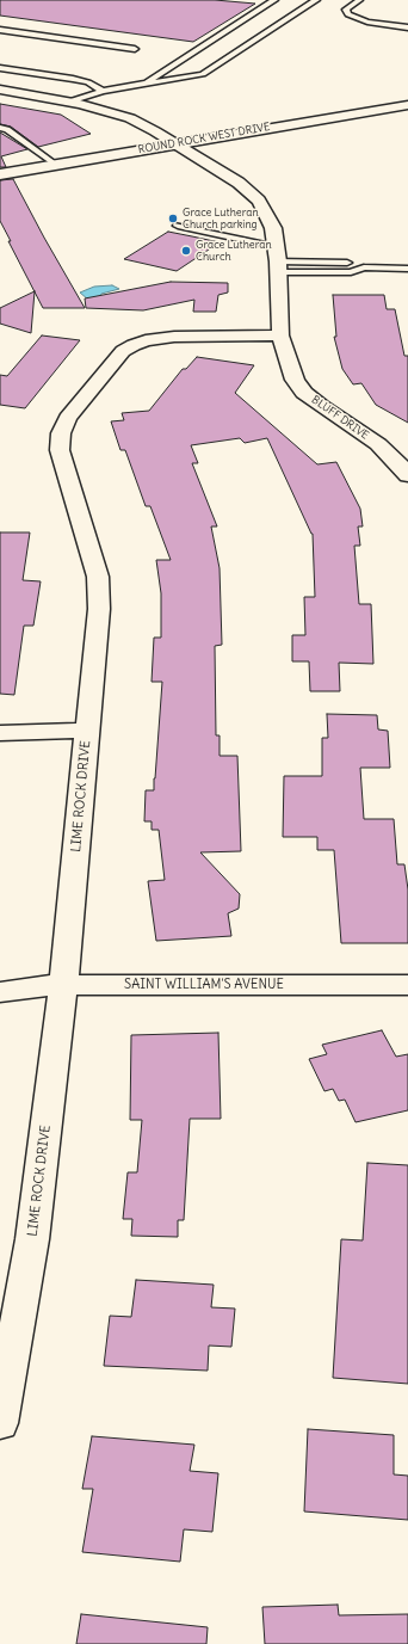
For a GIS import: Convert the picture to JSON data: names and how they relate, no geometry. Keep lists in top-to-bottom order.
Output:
{
  "streets": {
    "street": [
      "ROUND ROCK WEST DRIVE",
      "BLUFF DRIVE",
      "LIME ROCK DRIVE",
      "SAINT WILLIAM'S AVENUE"
    ]
  },
  "crossings": [
    ["ROUND ROCK WEST DRIVE", "BLUFF DRIVE"],
    ["BLUFF DRIVE", "LIME ROCK DRIVE"],
    ["LIME ROCK DRIVE", "SAINT WILLIAM'S AVENUE"]
  ],
  "places": ["Grace Lutheran Church parking", "Grace Lutheran Church"]
}
